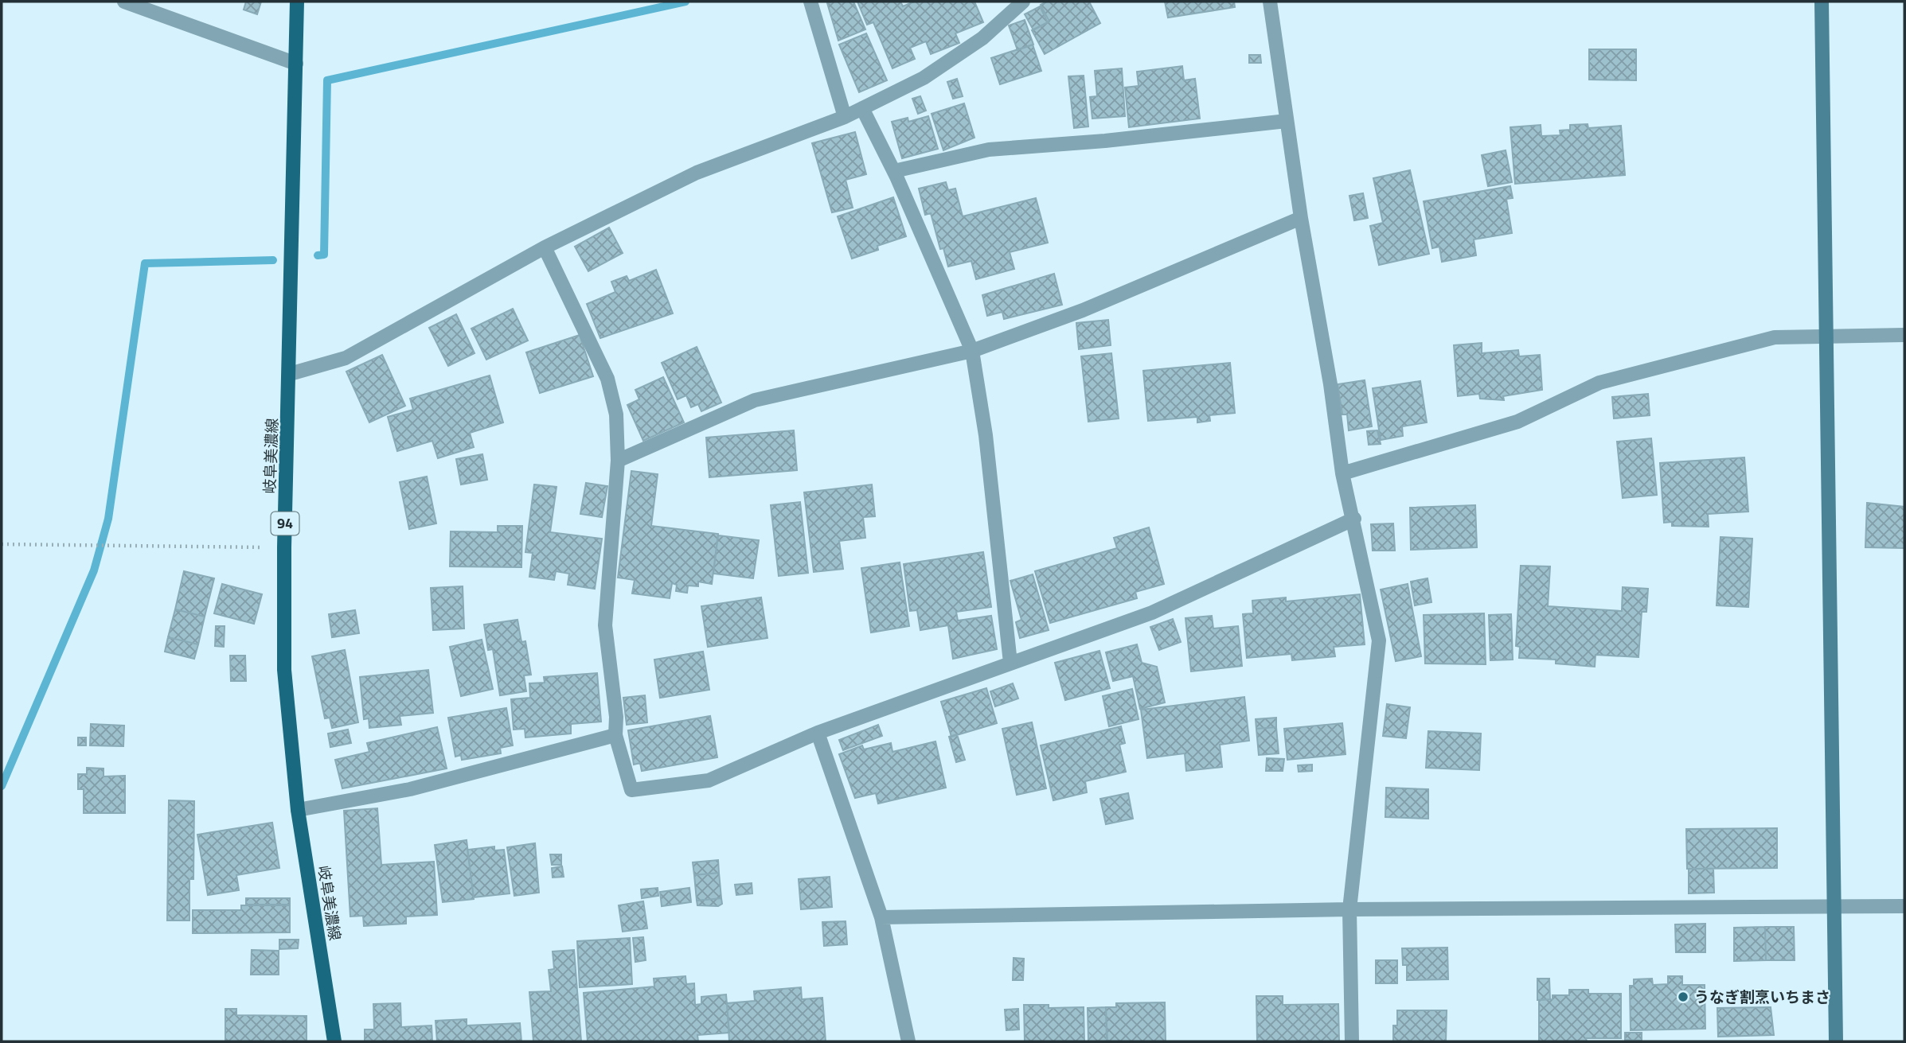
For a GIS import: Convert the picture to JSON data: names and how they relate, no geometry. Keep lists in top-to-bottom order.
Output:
{
  "streets": {
    "main road": ["岐阜美濃線", "94"]
  },
  "places": ["うなぎ割烹いちまさ"]
}
